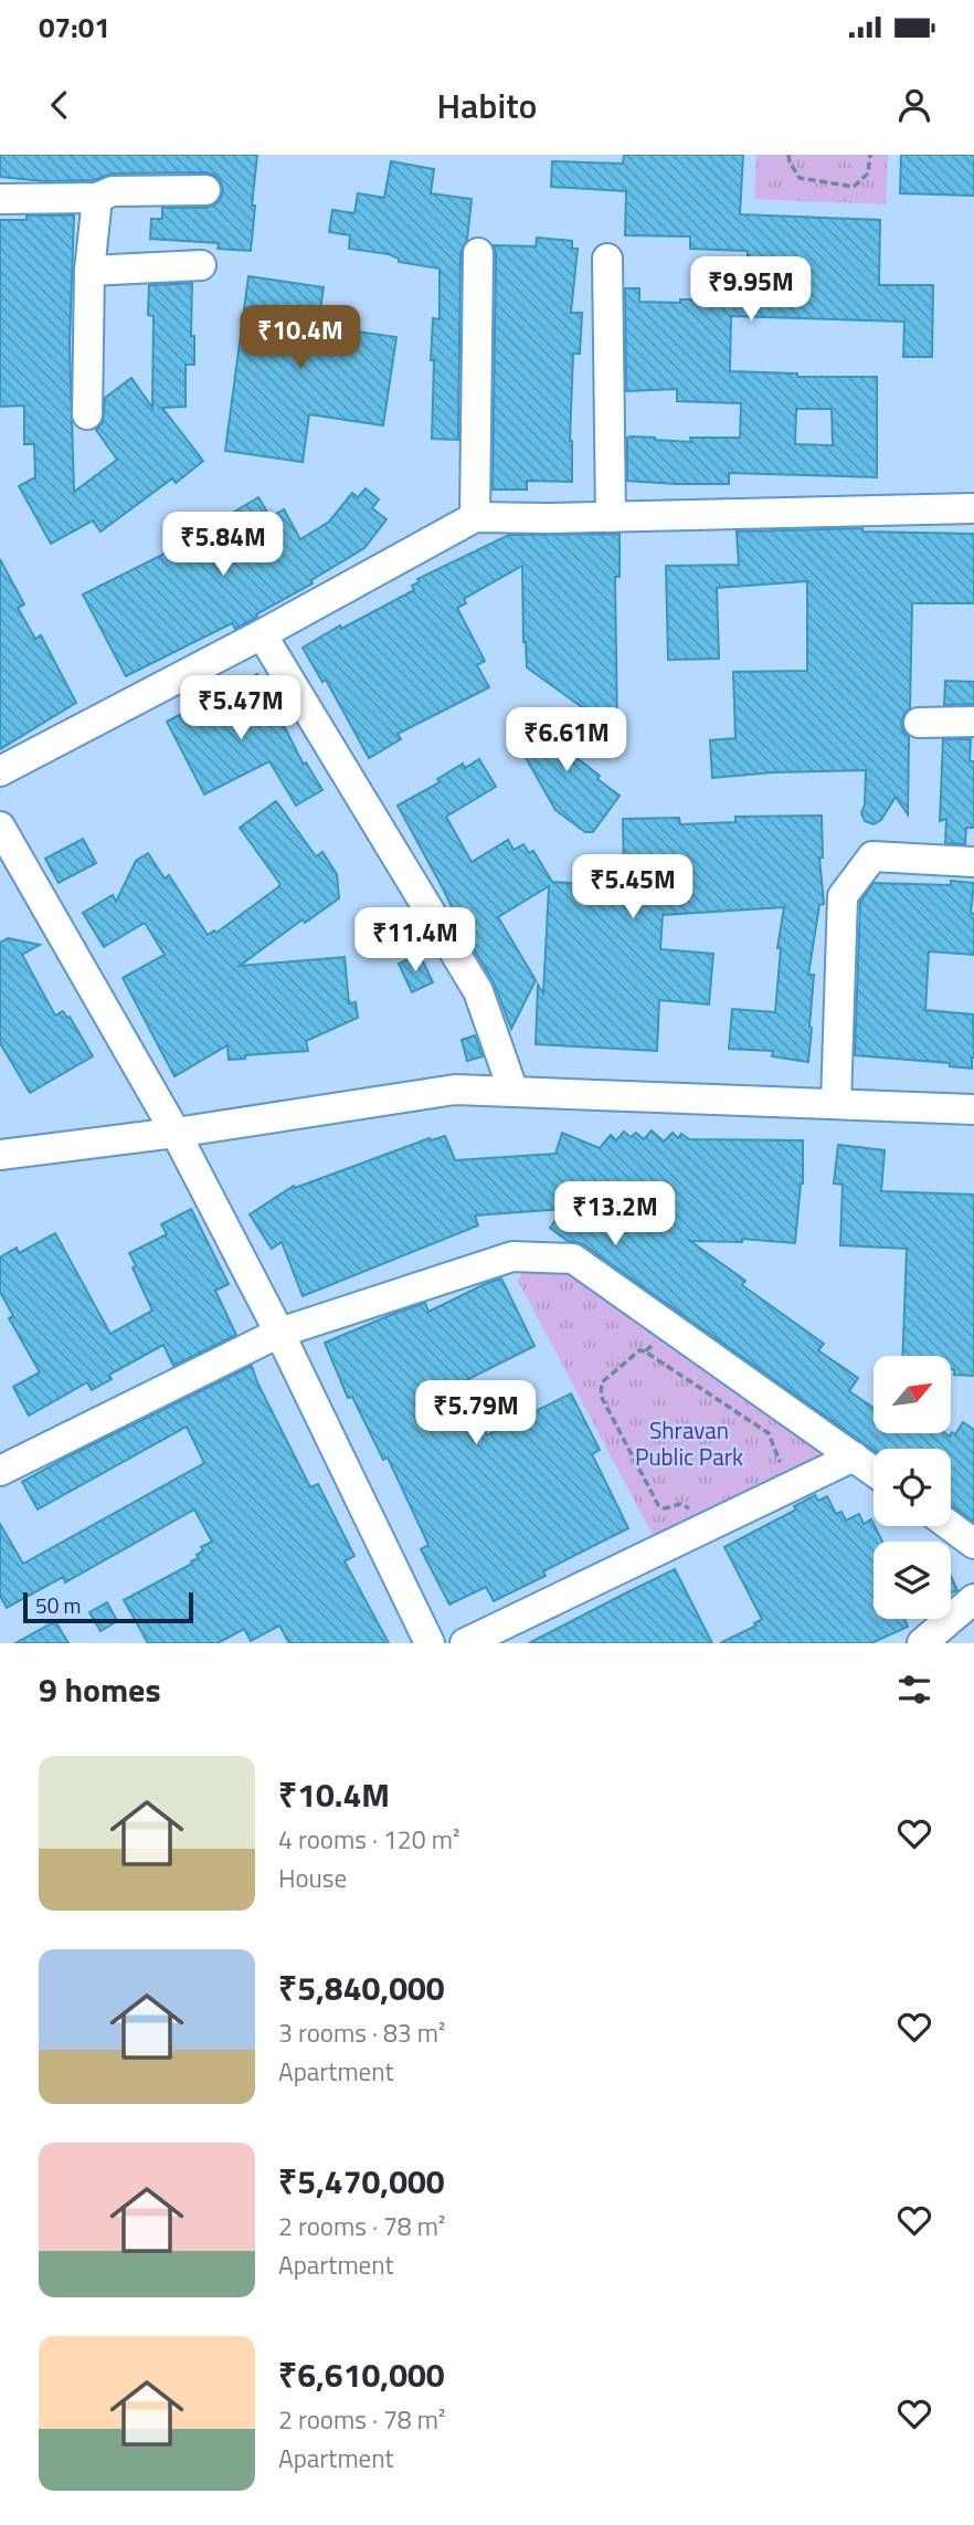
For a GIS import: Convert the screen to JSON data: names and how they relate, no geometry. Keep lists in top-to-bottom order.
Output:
{
  "parks": ["Shravan Public Park"],
  "scale_bar": "50 m",
  "north": "top right",
  "page": {
    "status": "07:01",
    "header": "Habito",
    "price": [
      "₹9.95M",
      "₹10.4M",
      "₹5.84M",
      "₹5.47M",
      "₹6.61M",
      "₹5.45M",
      "₹11.4M",
      "₹13.2M",
      "₹5.79M"
    ],
    "scale": "50 m",
    "heading": "9 homes",
    "list": [
      {
        "name": "₹10.4M",
        "note": "4 rooms · 120 m² · House"
      },
      {
        "name": "₹5,840,000",
        "note": "3 rooms · 83 m² · Apartment"
      },
      {
        "name": "₹5,470,000",
        "note": "2 rooms · 78 m² · Apartment"
      },
      {
        "name": "₹6,610,000",
        "note": "2 rooms · 78 m² · Apartment"
      }
    ]
  }
}
